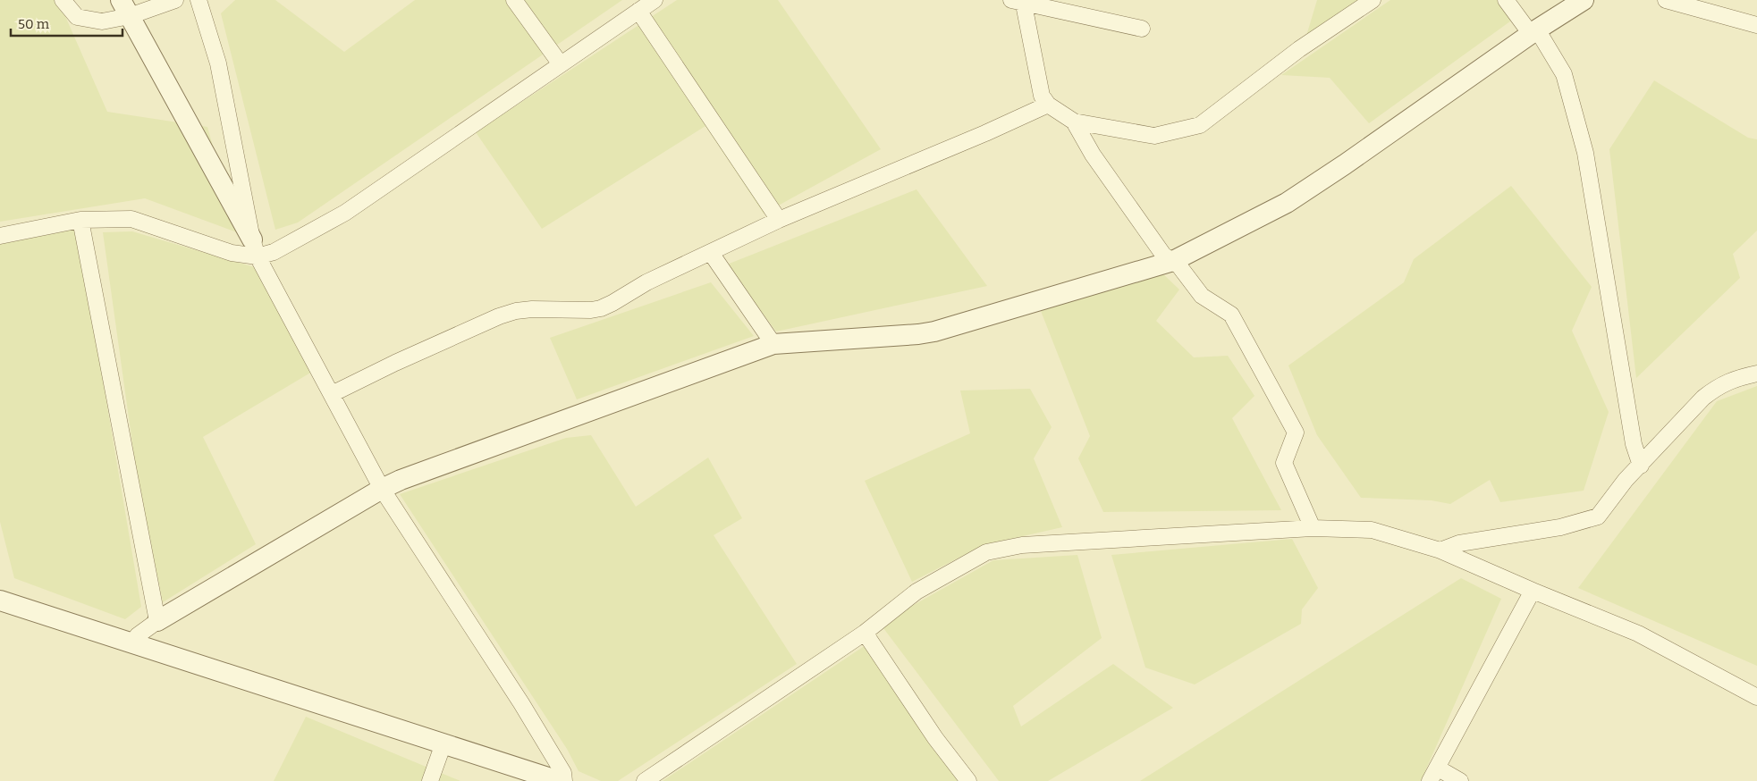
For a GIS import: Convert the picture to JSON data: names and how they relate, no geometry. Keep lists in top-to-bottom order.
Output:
{
  "scale_bar": "50 m"
}
